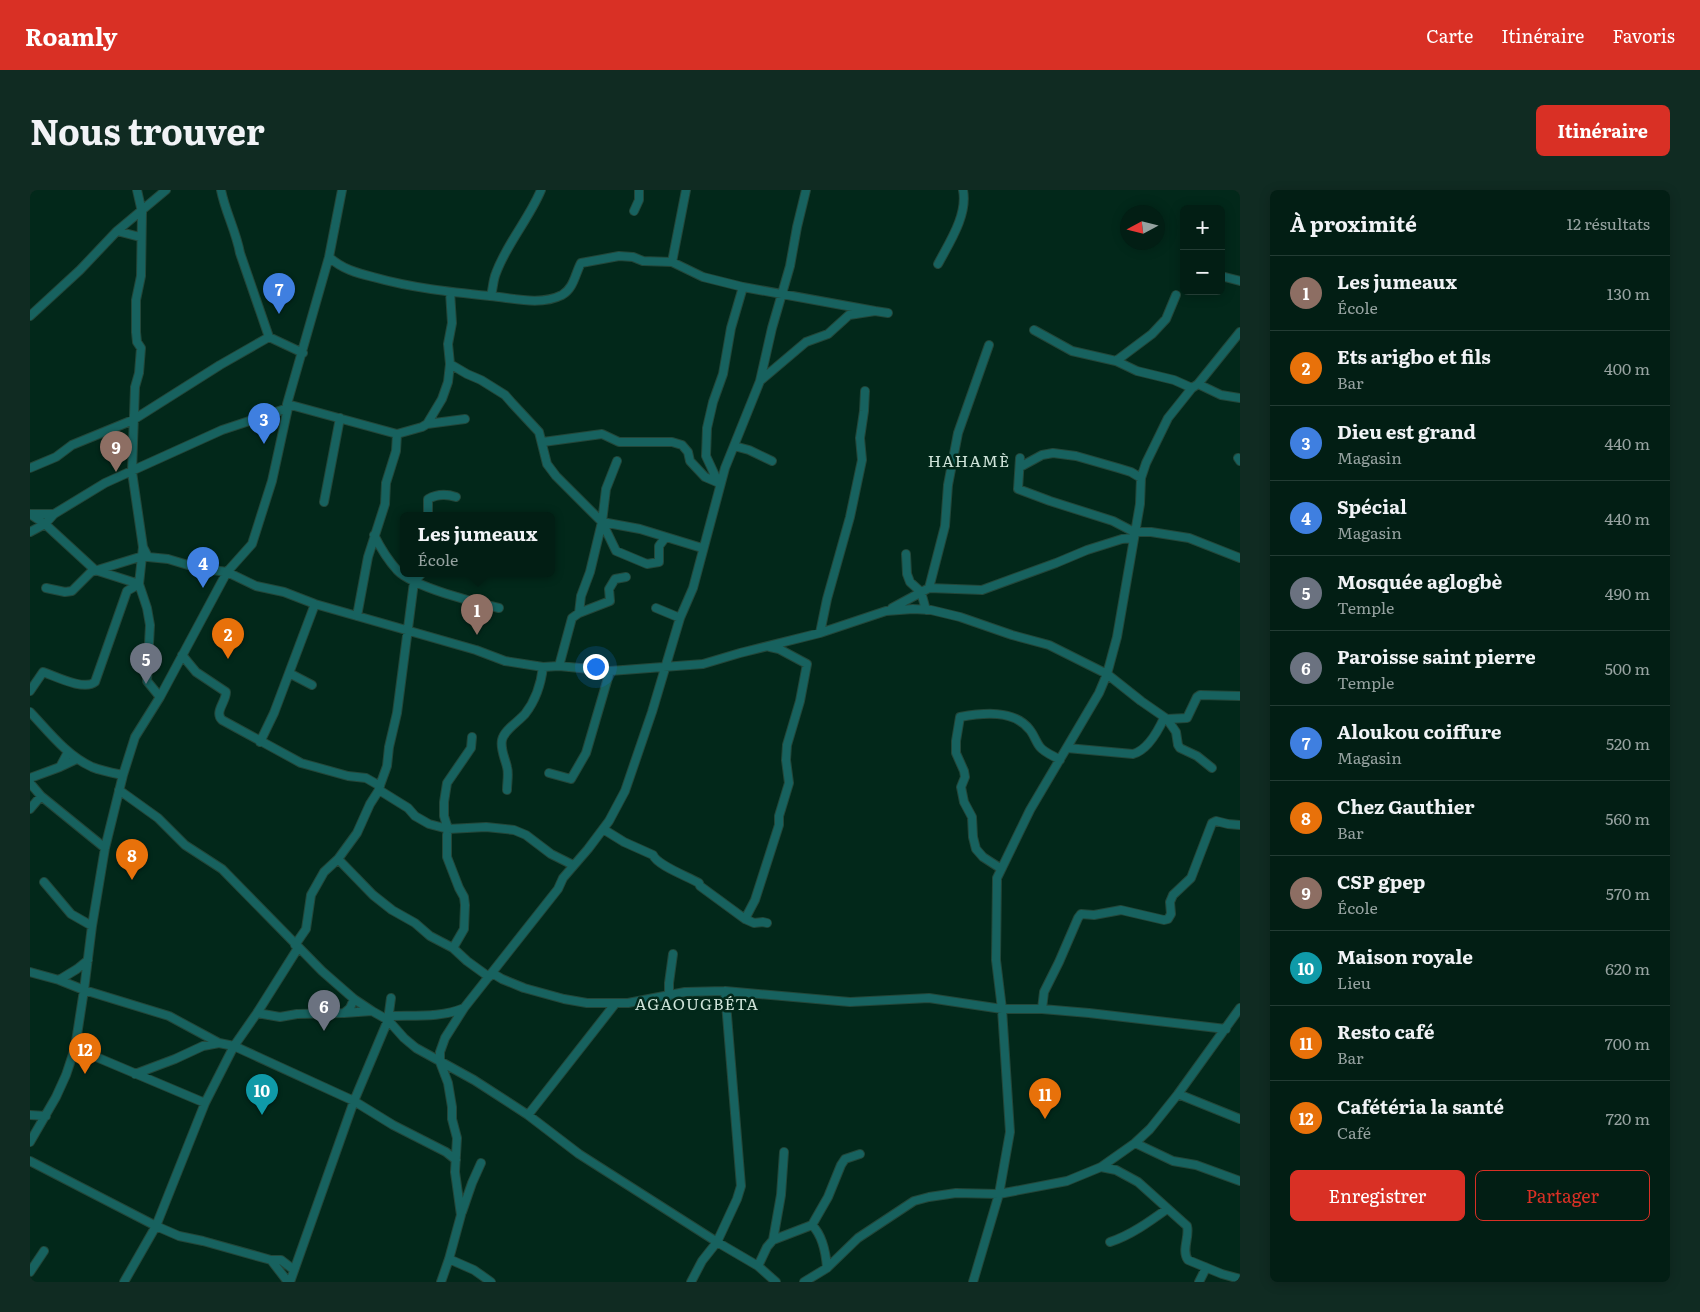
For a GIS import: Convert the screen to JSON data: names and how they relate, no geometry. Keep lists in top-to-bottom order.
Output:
{
  "districts": ["HAHAMÈ", "AGAOUGBÉTA"],
  "north": "left",
  "page": {
    "header": "Roamly",
    "nav": ["Carte", "Itinéraire", "Favoris"],
    "title": "Nous trouver",
    "buttons": [
      "Itinéraire",
      ["Enregistrer", "Partager"]
    ],
    "heading": ["À proximité", "12 résultats"],
    "map_buttons": ["+", "−"],
    "list": [
      {
        "mark": "1",
        "name": "Les jumeaux",
        "note": "École",
        "value": "130 m"
      },
      {
        "mark": "2",
        "name": "Ets arigbo et fils",
        "note": "Bar",
        "value": "400 m"
      },
      {
        "mark": "3",
        "name": "Dieu est grand",
        "note": "Magasin",
        "value": "440 m"
      },
      {
        "mark": "4",
        "name": "Spécial",
        "note": "Magasin",
        "value": "440 m"
      },
      {
        "mark": "5",
        "name": "Mosquée aglogbè",
        "note": "Temple",
        "value": "490 m"
      },
      {
        "mark": "6",
        "name": "Paroisse saint pierre",
        "note": "Temple",
        "value": "500 m"
      },
      {
        "mark": "7",
        "name": "Aloukou coiffure",
        "note": "Magasin",
        "value": "520 m"
      },
      {
        "mark": "8",
        "name": "Chez Gauthier",
        "note": "Bar",
        "value": "560 m"
      },
      {
        "mark": "9",
        "name": "CSP gpep",
        "note": "École",
        "value": "570 m"
      },
      {
        "mark": "10",
        "name": "Maison royale",
        "note": "Lieu",
        "value": "620 m"
      },
      {
        "mark": "11",
        "name": "Resto café",
        "note": "Bar",
        "value": "700 m"
      },
      {
        "mark": "12",
        "name": "Cafétéria la santé",
        "note": "Café",
        "value": "720 m"
      }
    ],
    "pins": [
      "7",
      "3",
      "9",
      "4",
      "1",
      "2",
      "5",
      "8",
      "6",
      "12",
      "10",
      "11"
    ],
    "popup": ["Les jumeaux", "École"]
  }
}
